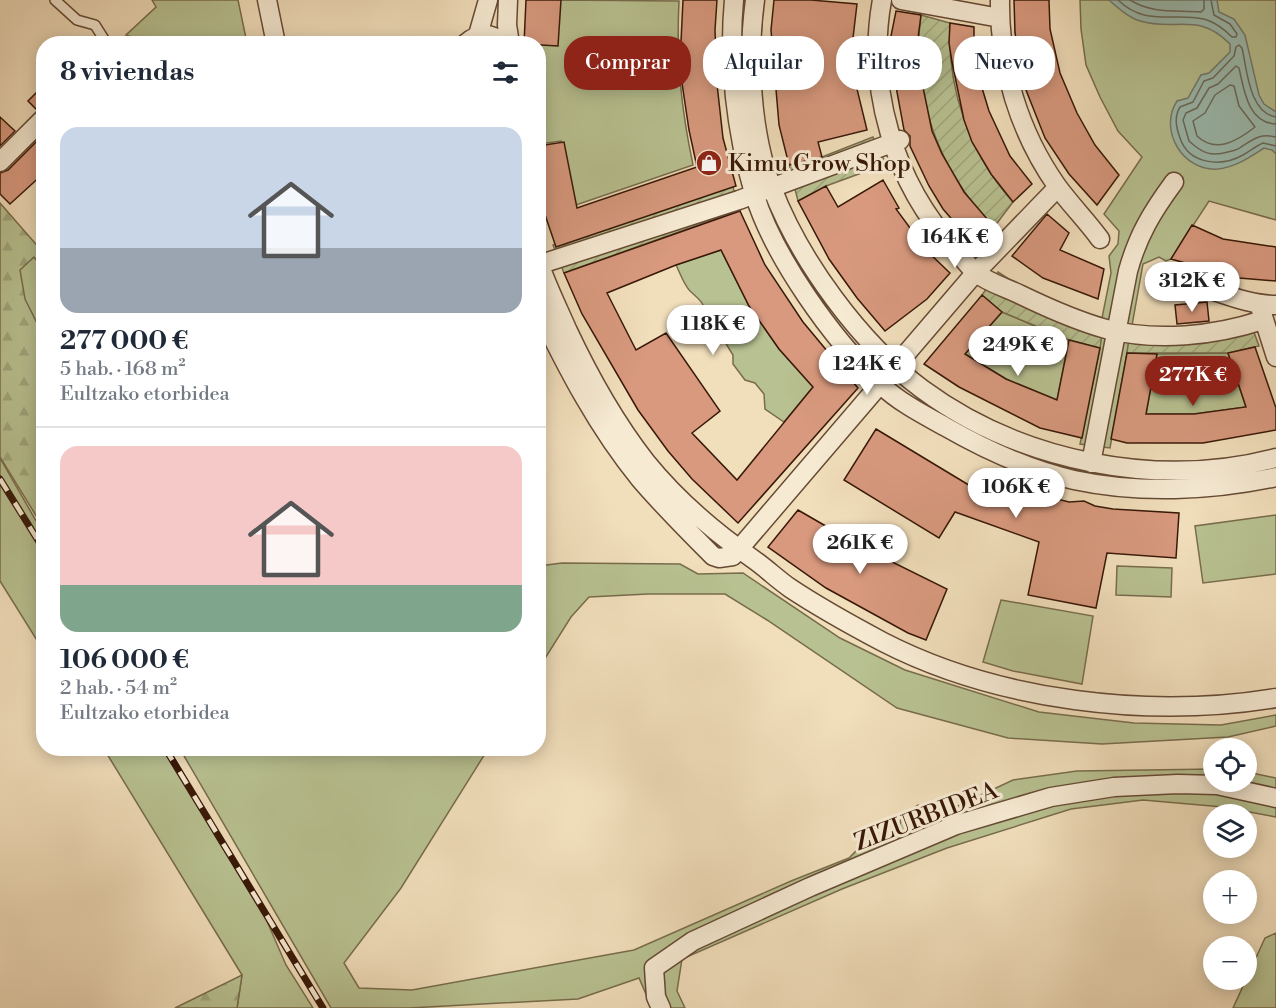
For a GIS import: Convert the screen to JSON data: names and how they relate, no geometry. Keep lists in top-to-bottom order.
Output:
{
  "streets": {
    "street": ["ZIZURBIDEA"]
  },
  "places": {
    "shop": ["Kimu Grow Shop"]
  },
  "page": {
    "chip": [
      "Comprar",
      "Alquilar",
      "Filtros",
      "Nuevo"
    ],
    "heading": "8 viviendas",
    "list": [
      {
        "name": "277 000 €",
        "note": "5 hab. · 168 m² · Eultzako etorbidea"
      },
      {
        "name": "106 000 €",
        "note": "2 hab. · 54 m² · Eultzako etorbidea"
      }
    ],
    "price": [
      "164K €",
      "312K €",
      "118K €",
      "249K €",
      "124K €",
      "277K €",
      "106K €",
      "261K €"
    ],
    "map_buttons": ["+", "−"]
  }
}
